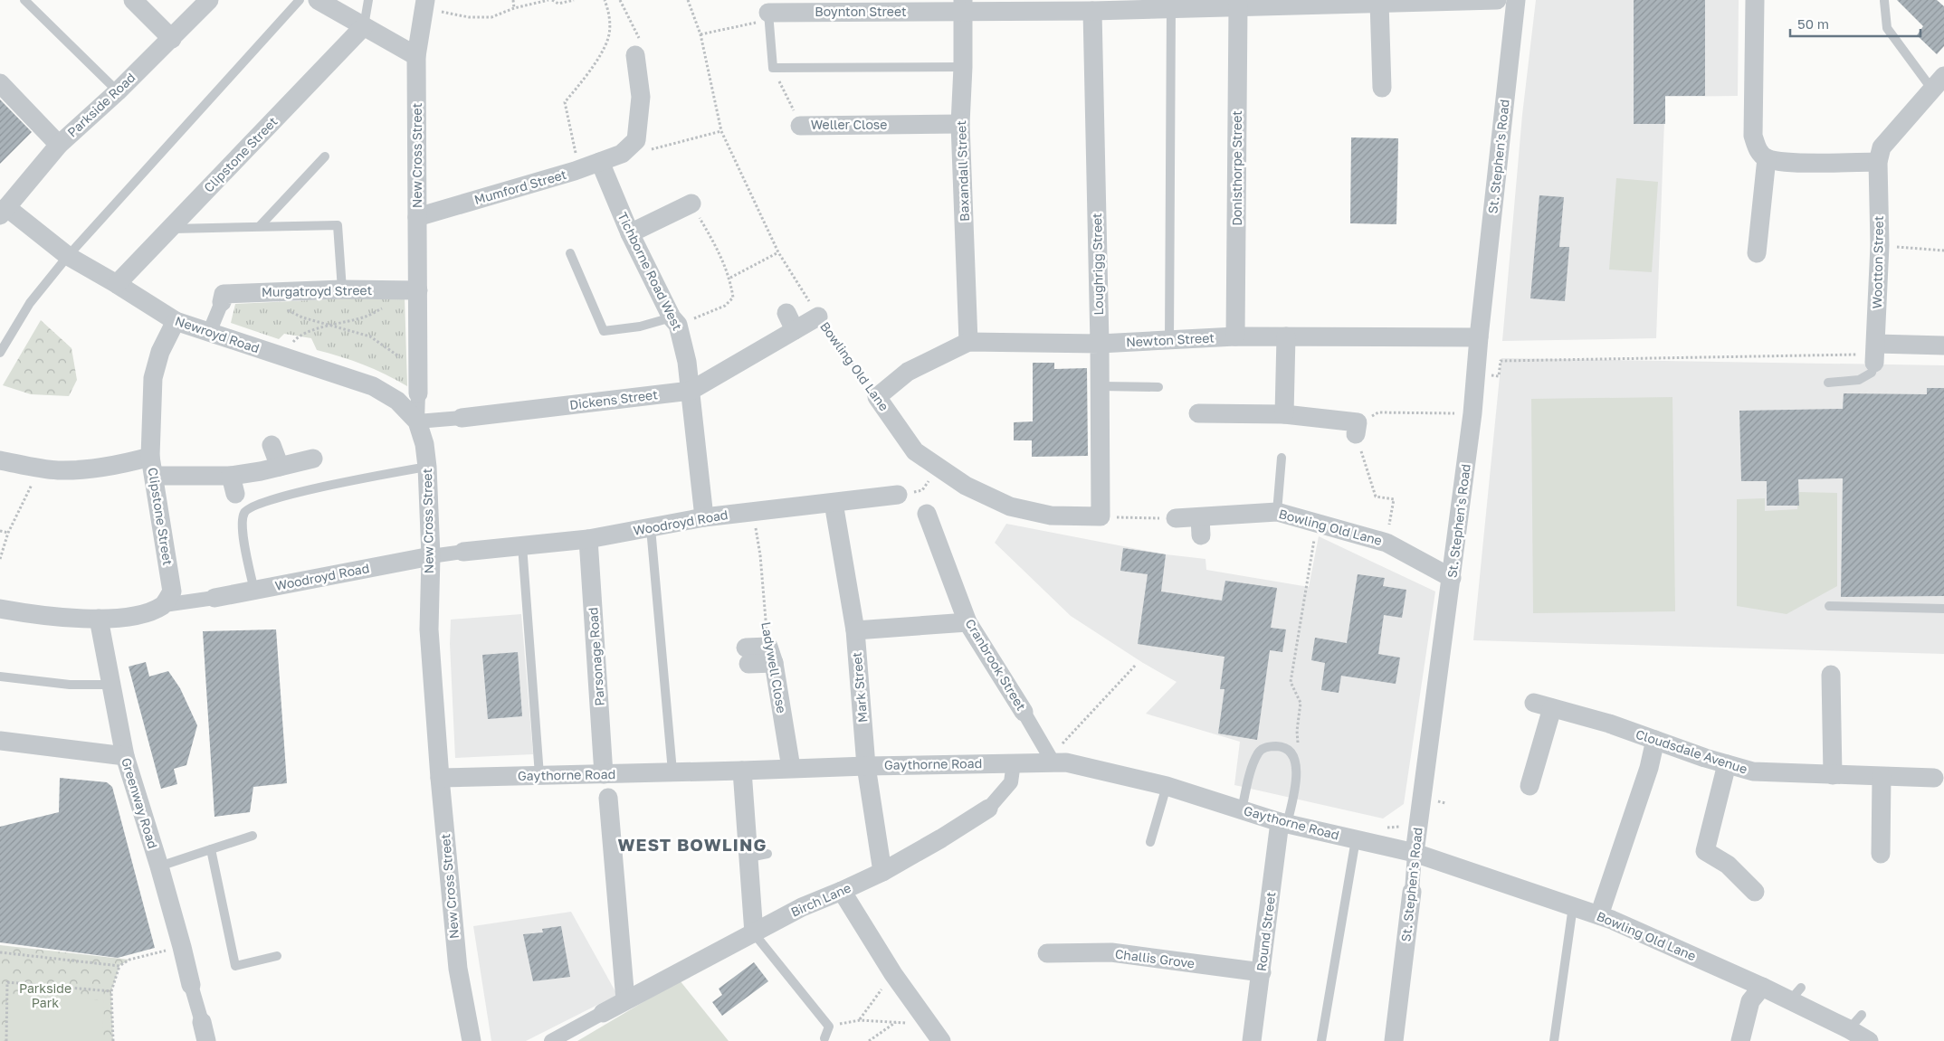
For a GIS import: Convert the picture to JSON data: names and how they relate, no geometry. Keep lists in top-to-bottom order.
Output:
{
  "streets": {
    "street": [
      "Boynton Street",
      "Parkside Road",
      "Weller Close",
      "Clipstone Street",
      "New Cross Street",
      "St. Stephen's Road",
      "Donisthorpe Street",
      "Baxandall Street",
      "Mumford Street",
      "Wootton Street",
      "Loughrigg Street",
      "Tichborne Road West",
      "Murgatroyd Street",
      "Newroyd Road",
      "Newton Street",
      "Bowling Old Lane",
      "Dickens Street",
      "Woodroyd Road",
      "Parsonage Road",
      "Cranbrook Street",
      "Ladywell Close",
      "Mark Street",
      "Cloudsdale Avenue",
      "Gaythorne Road",
      "Greenway Road",
      "Birch Lane",
      "Round Street",
      "Challis Grove"
    ]
  },
  "crossings": [
    ["Boynton Street", "Donisthorpe Street"],
    ["Boynton Street", "Baxandall Street"],
    ["Boynton Street", "Loughrigg Street"],
    ["Parkside Road", "Newroyd Road"],
    ["Weller Close", "Baxandall Street"],
    ["Clipstone Street", "Newroyd Road"],
    ["New Cross Street", "Mumford Street"],
    ["New Cross Street", "Murgatroyd Street"],
    ["New Cross Street", "Newroyd Road"],
    ["New Cross Street", "Dickens Street"],
    ["New Cross Street", "Woodroyd Road"],
    ["New Cross Street", "Gaythorne Road"],
    ["St. Stephen's Road", "Newton Street"],
    ["St. Stephen's Road", "Bowling Old Lane"],
    ["St. Stephen's Road", "Gaythorne Road"],
    ["Donisthorpe Street", "Newton Street"],
    ["Baxandall Street", "Newton Street"],
    ["Mumford Street", "Tichborne Road West"],
    ["Loughrigg Street", "Newton Street"],
    ["Loughrigg Street", "Bowling Old Lane"],
    ["Tichborne Road West", "Dickens Street"],
    ["Tichborne Road West", "Woodroyd Road"],
    ["Newroyd Road", "Dickens Street"],
    ["Newton Street", "Bowling Old Lane"],
    ["Bowling Old Lane", "Dickens Street"],
    ["Bowling Old Lane", "Gaythorne Road"],
    ["Woodroyd Road", "Parsonage Road"],
    ["Woodroyd Road", "Ladywell Close"],
    ["Woodroyd Road", "Mark Street"],
    ["Parsonage Road", "Gaythorne Road"],
    ["Cranbrook Street", "Gaythorne Road"],
    ["Ladywell Close", "Gaythorne Road"],
    ["Mark Street", "Gaythorne Road"],
    ["Mark Street", "Birch Lane"],
    ["Gaythorne Road", "Birch Lane"],
    ["Gaythorne Road", "Round Street"],
    ["Round Street", "Challis Grove"]
  ],
  "districts": ["WEST BOWLING"],
  "parks": ["Parkside Park"],
  "scale_bar": "50 m"
}
